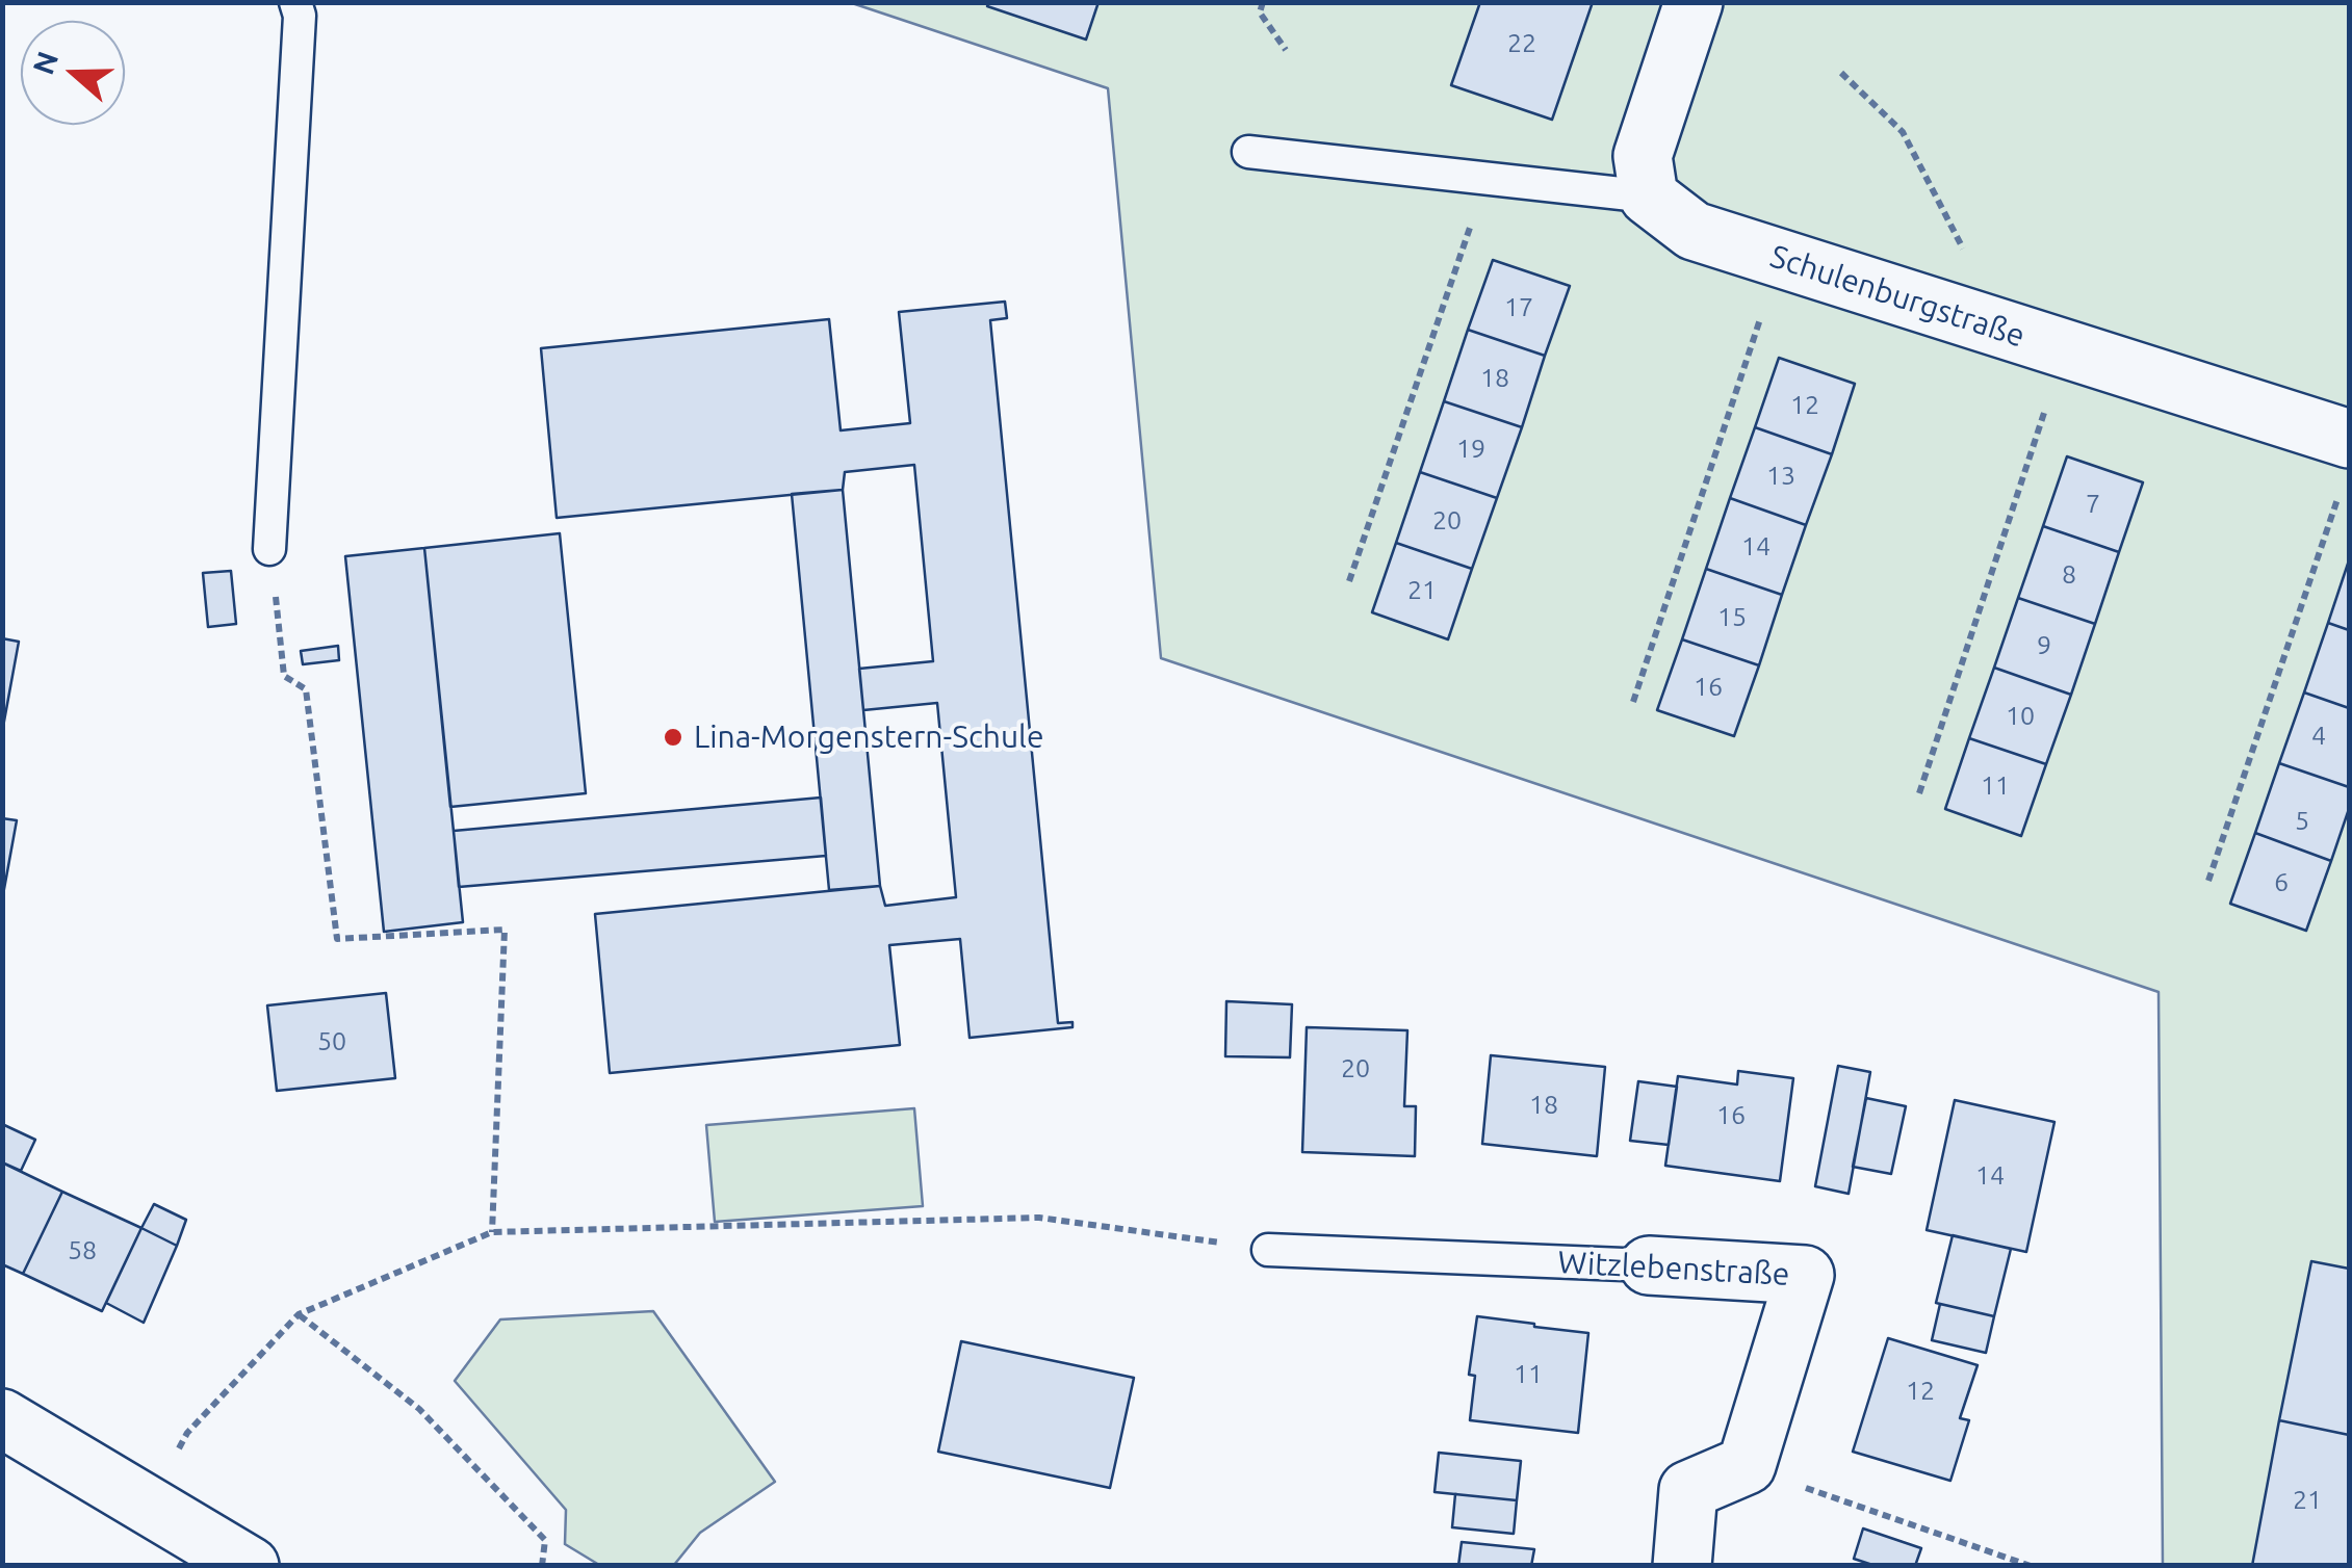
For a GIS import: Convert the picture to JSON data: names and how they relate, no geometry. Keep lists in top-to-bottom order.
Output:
{
  "streets": {
    "street": ["Schulenburgstraße", "Witzlebenstraße"]
  },
  "places": ["Lina-Morgenstern-Schule"],
  "house_numbers": [
    "22",
    "17",
    "18",
    "12",
    "19",
    "13",
    "7",
    "20",
    "14",
    "8",
    "21",
    "15",
    "9",
    "16",
    "10",
    "4",
    "11",
    "5",
    "6",
    "50",
    "20",
    "18",
    "16",
    "14",
    "58",
    "11",
    "12",
    "21"
  ],
  "north": "left"
}
